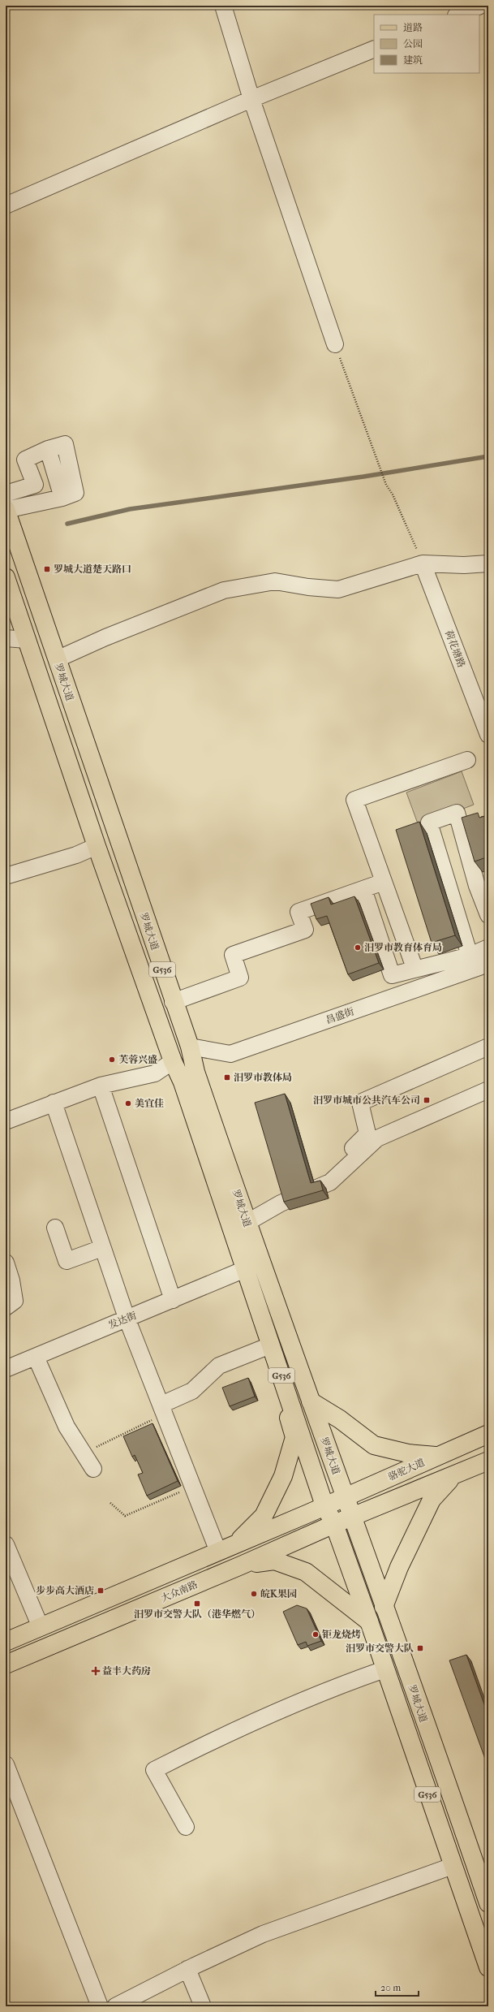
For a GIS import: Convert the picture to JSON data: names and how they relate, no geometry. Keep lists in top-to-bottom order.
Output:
{
  "streets": {
    "main road": [
      "罗城大道",
      "G536",
      "骆驼大道",
      "大众南路"
    ],
    "street": ["荷花塘路", "昌盛街", "发达街"]
  },
  "crossings": [
    ["罗城大道", "昌盛街"],
    ["罗城大道", "骆驼大道"],
    ["罗城大道", "大众南路"]
  ],
  "places": {
    "transit": [
      "罗城大道楚天路口",
      "汨罗市教体局",
      "汨罗市城市公共汽车公司",
      "步步高大酒店",
      "汨罗市交警大队（港华燃气）",
      "汨罗市交警大队"
    ],
    "other": [
      "汨罗市教育体育局",
      "芙蓉兴盛",
      "美宜佳",
      "皖K果园",
      "钜龙烧烤"
    ],
    "health": ["益丰大药房"]
  },
  "legend": ["道路", "公园", "建筑"],
  "scale_bar": "20 m"
}
